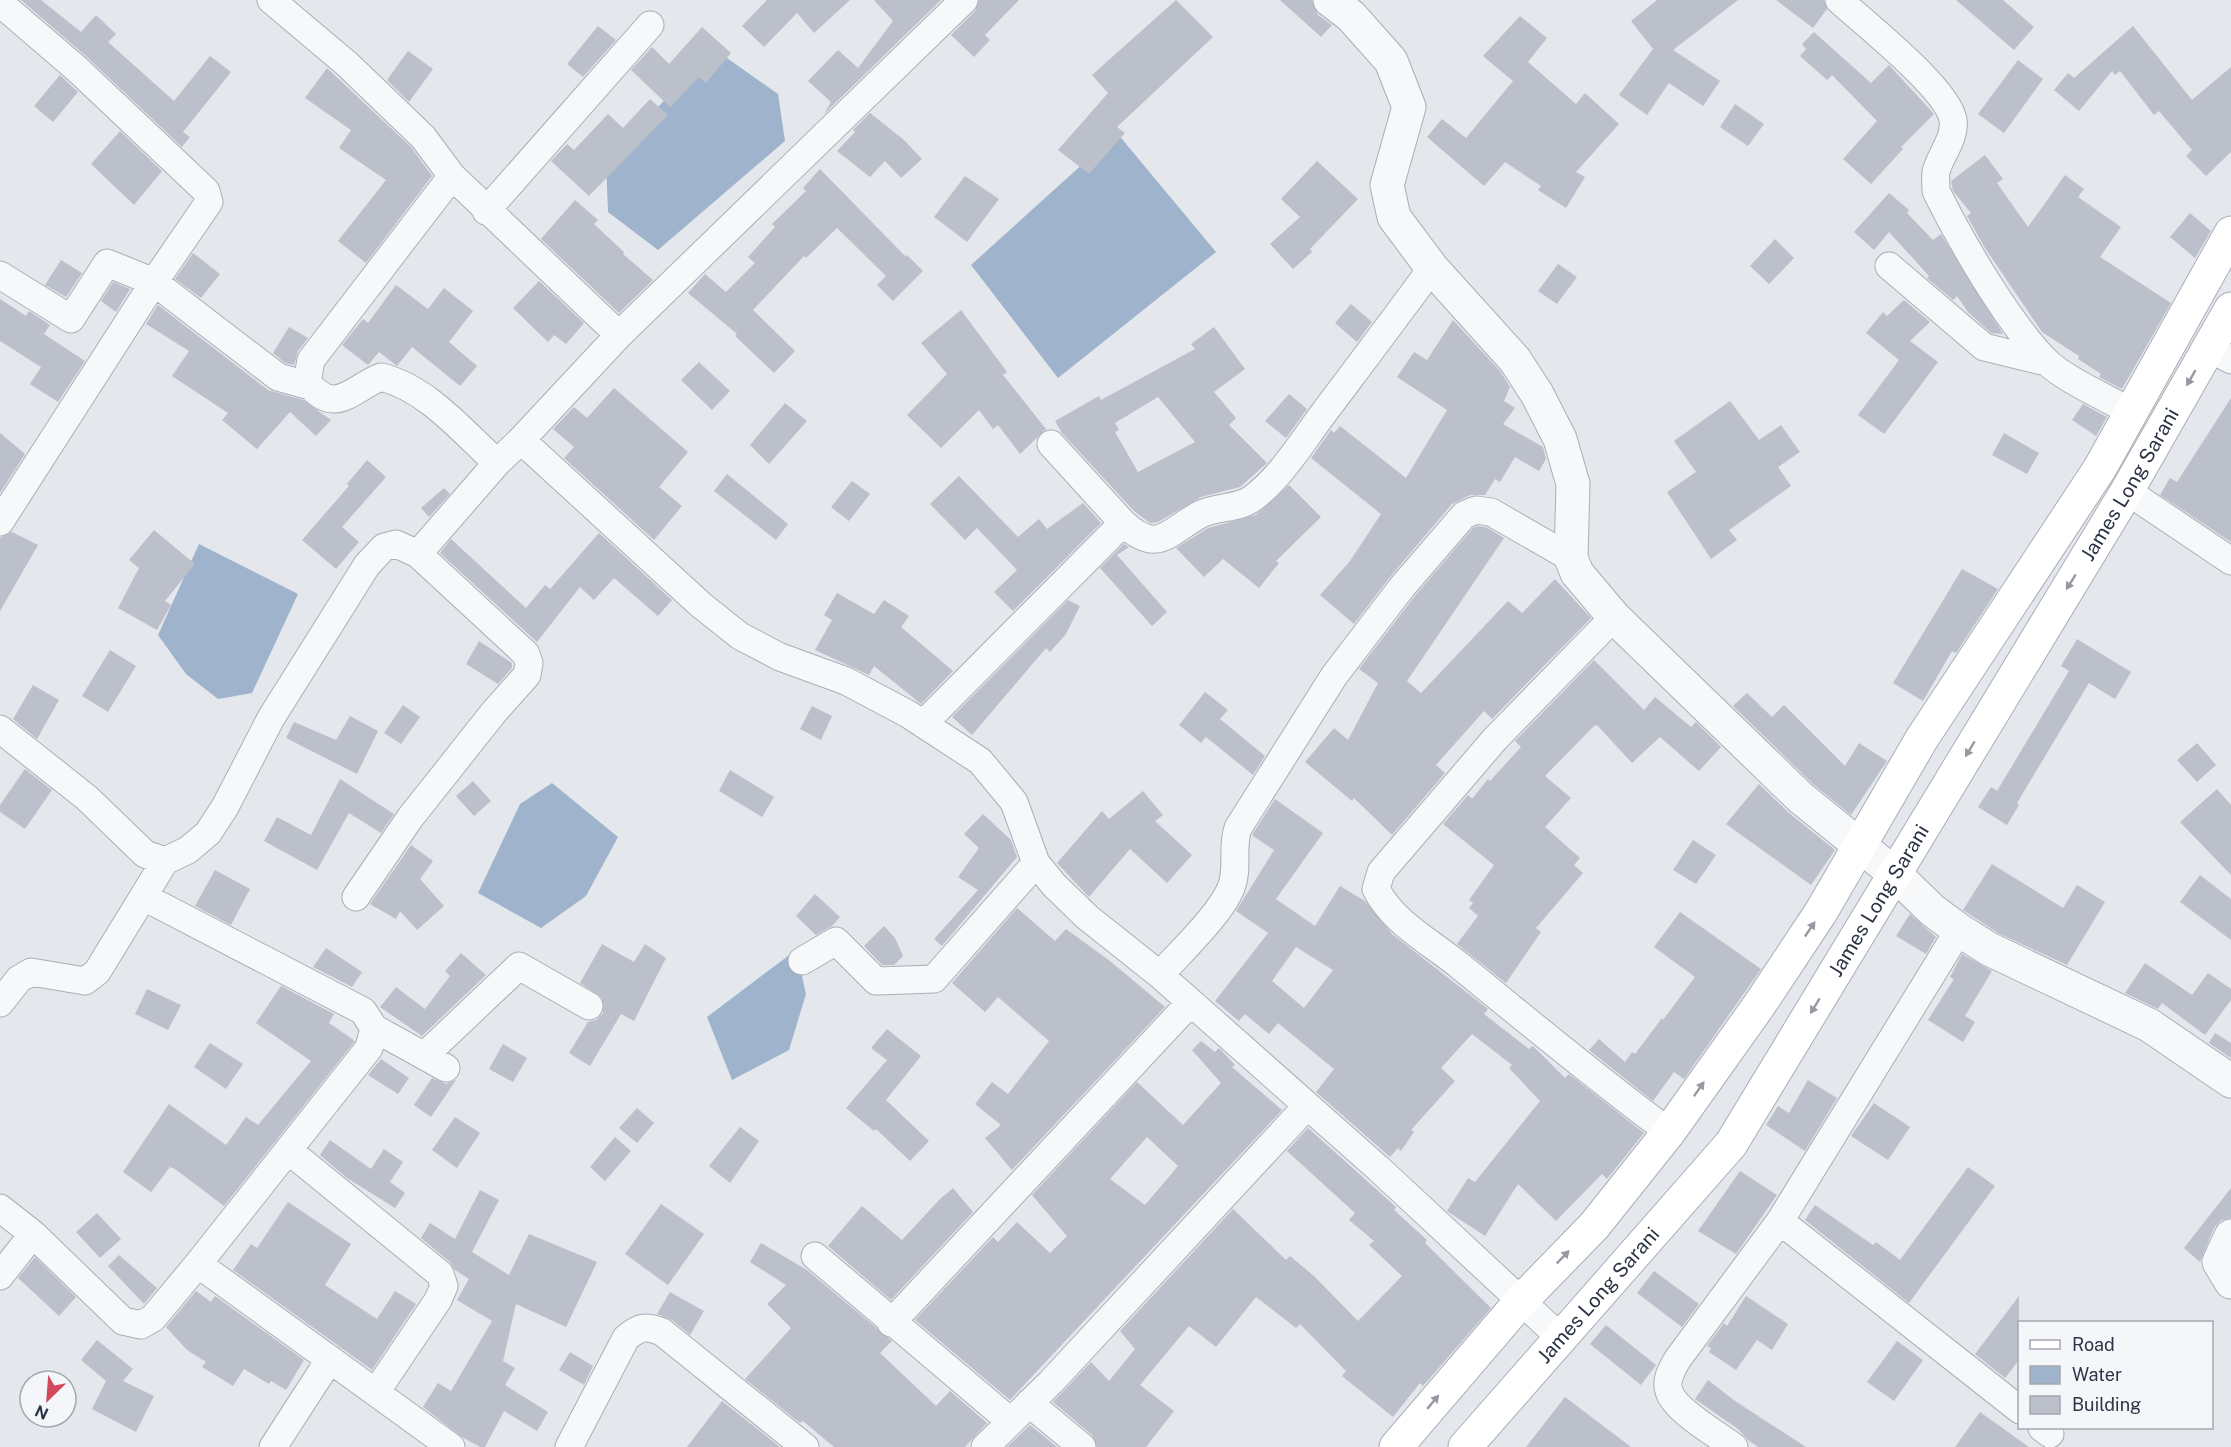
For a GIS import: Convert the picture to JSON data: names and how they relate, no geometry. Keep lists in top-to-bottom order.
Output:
{
  "streets": {
    "main road": ["James Long Sarani"]
  },
  "legend": ["Road", "Water", "Building"],
  "north": "bottom left"
}
